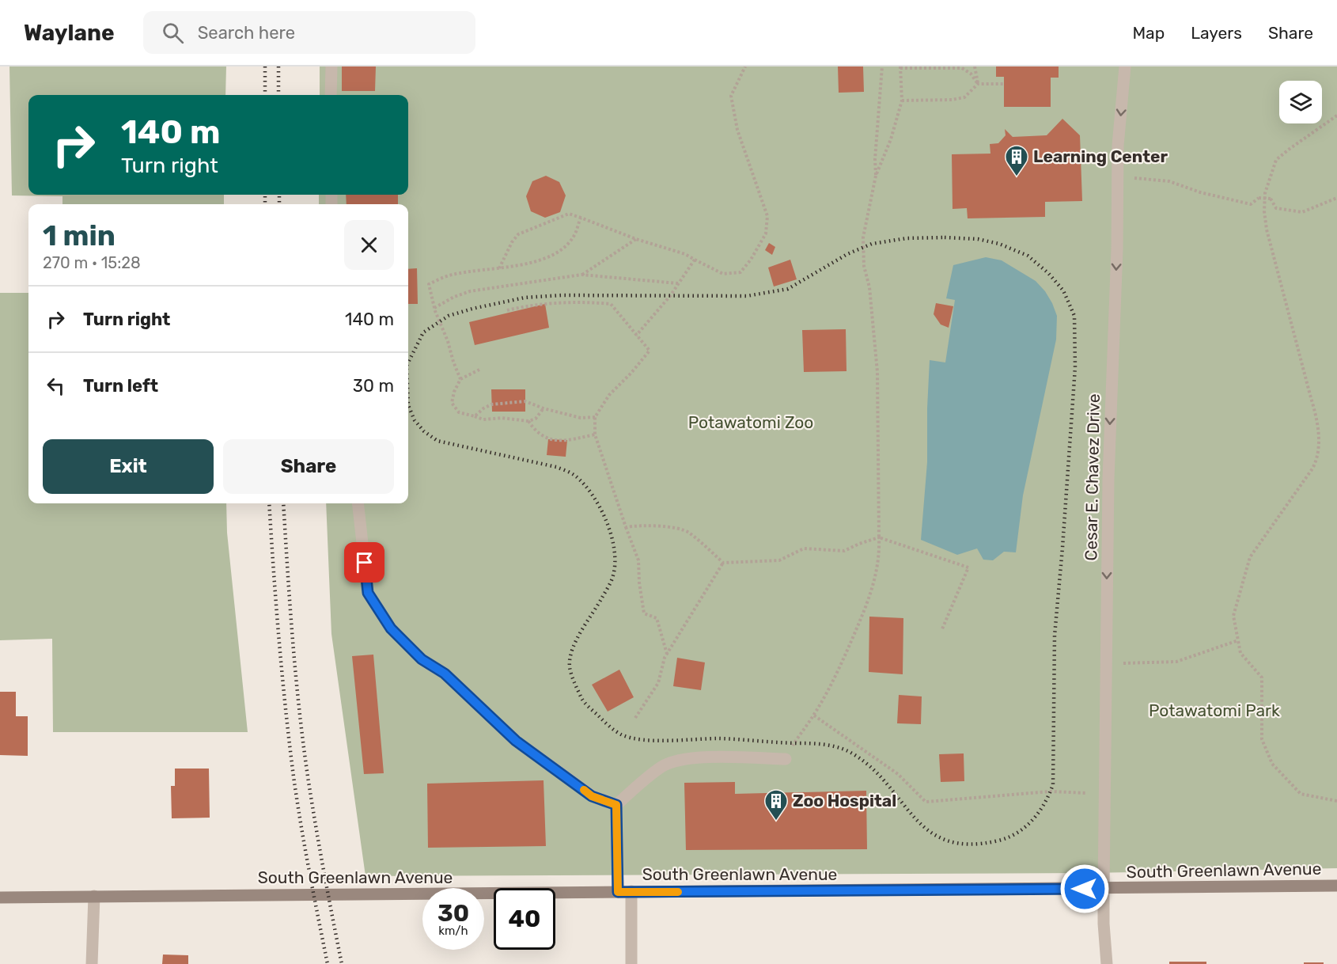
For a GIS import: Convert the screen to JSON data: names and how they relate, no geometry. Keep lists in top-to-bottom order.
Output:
{
  "streets": {
    "street": ["Cesar E. Chavez Drive", "South Greenlawn Avenue"]
  },
  "crossings": [
    ["Cesar E. Chavez Drive", "South Greenlawn Avenue"]
  ],
  "one_way": ["Cesar E. Chavez Drive"],
  "parks": ["Potawatomi Zoo", "Potawatomi Park"],
  "places": {
    "building": ["Learning Center", "Zoo Hospital"]
  },
  "page": {
    "header": "Waylane",
    "search": "Search here",
    "nav": ["Map", "Layers", "Share"],
    "turn": ["140 m", "Turn right"],
    "heading": ["1 min", "270 m · 15:28"],
    "list": [
      {
        "name": "Turn right",
        "value": "140 m"
      },
      {
        "name": "Turn left",
        "value": "30 m"
      }
    ],
    "buttons": ["Exit", "Share"],
    "speed": "30 km/h",
    "limit": "40"
  }
}
